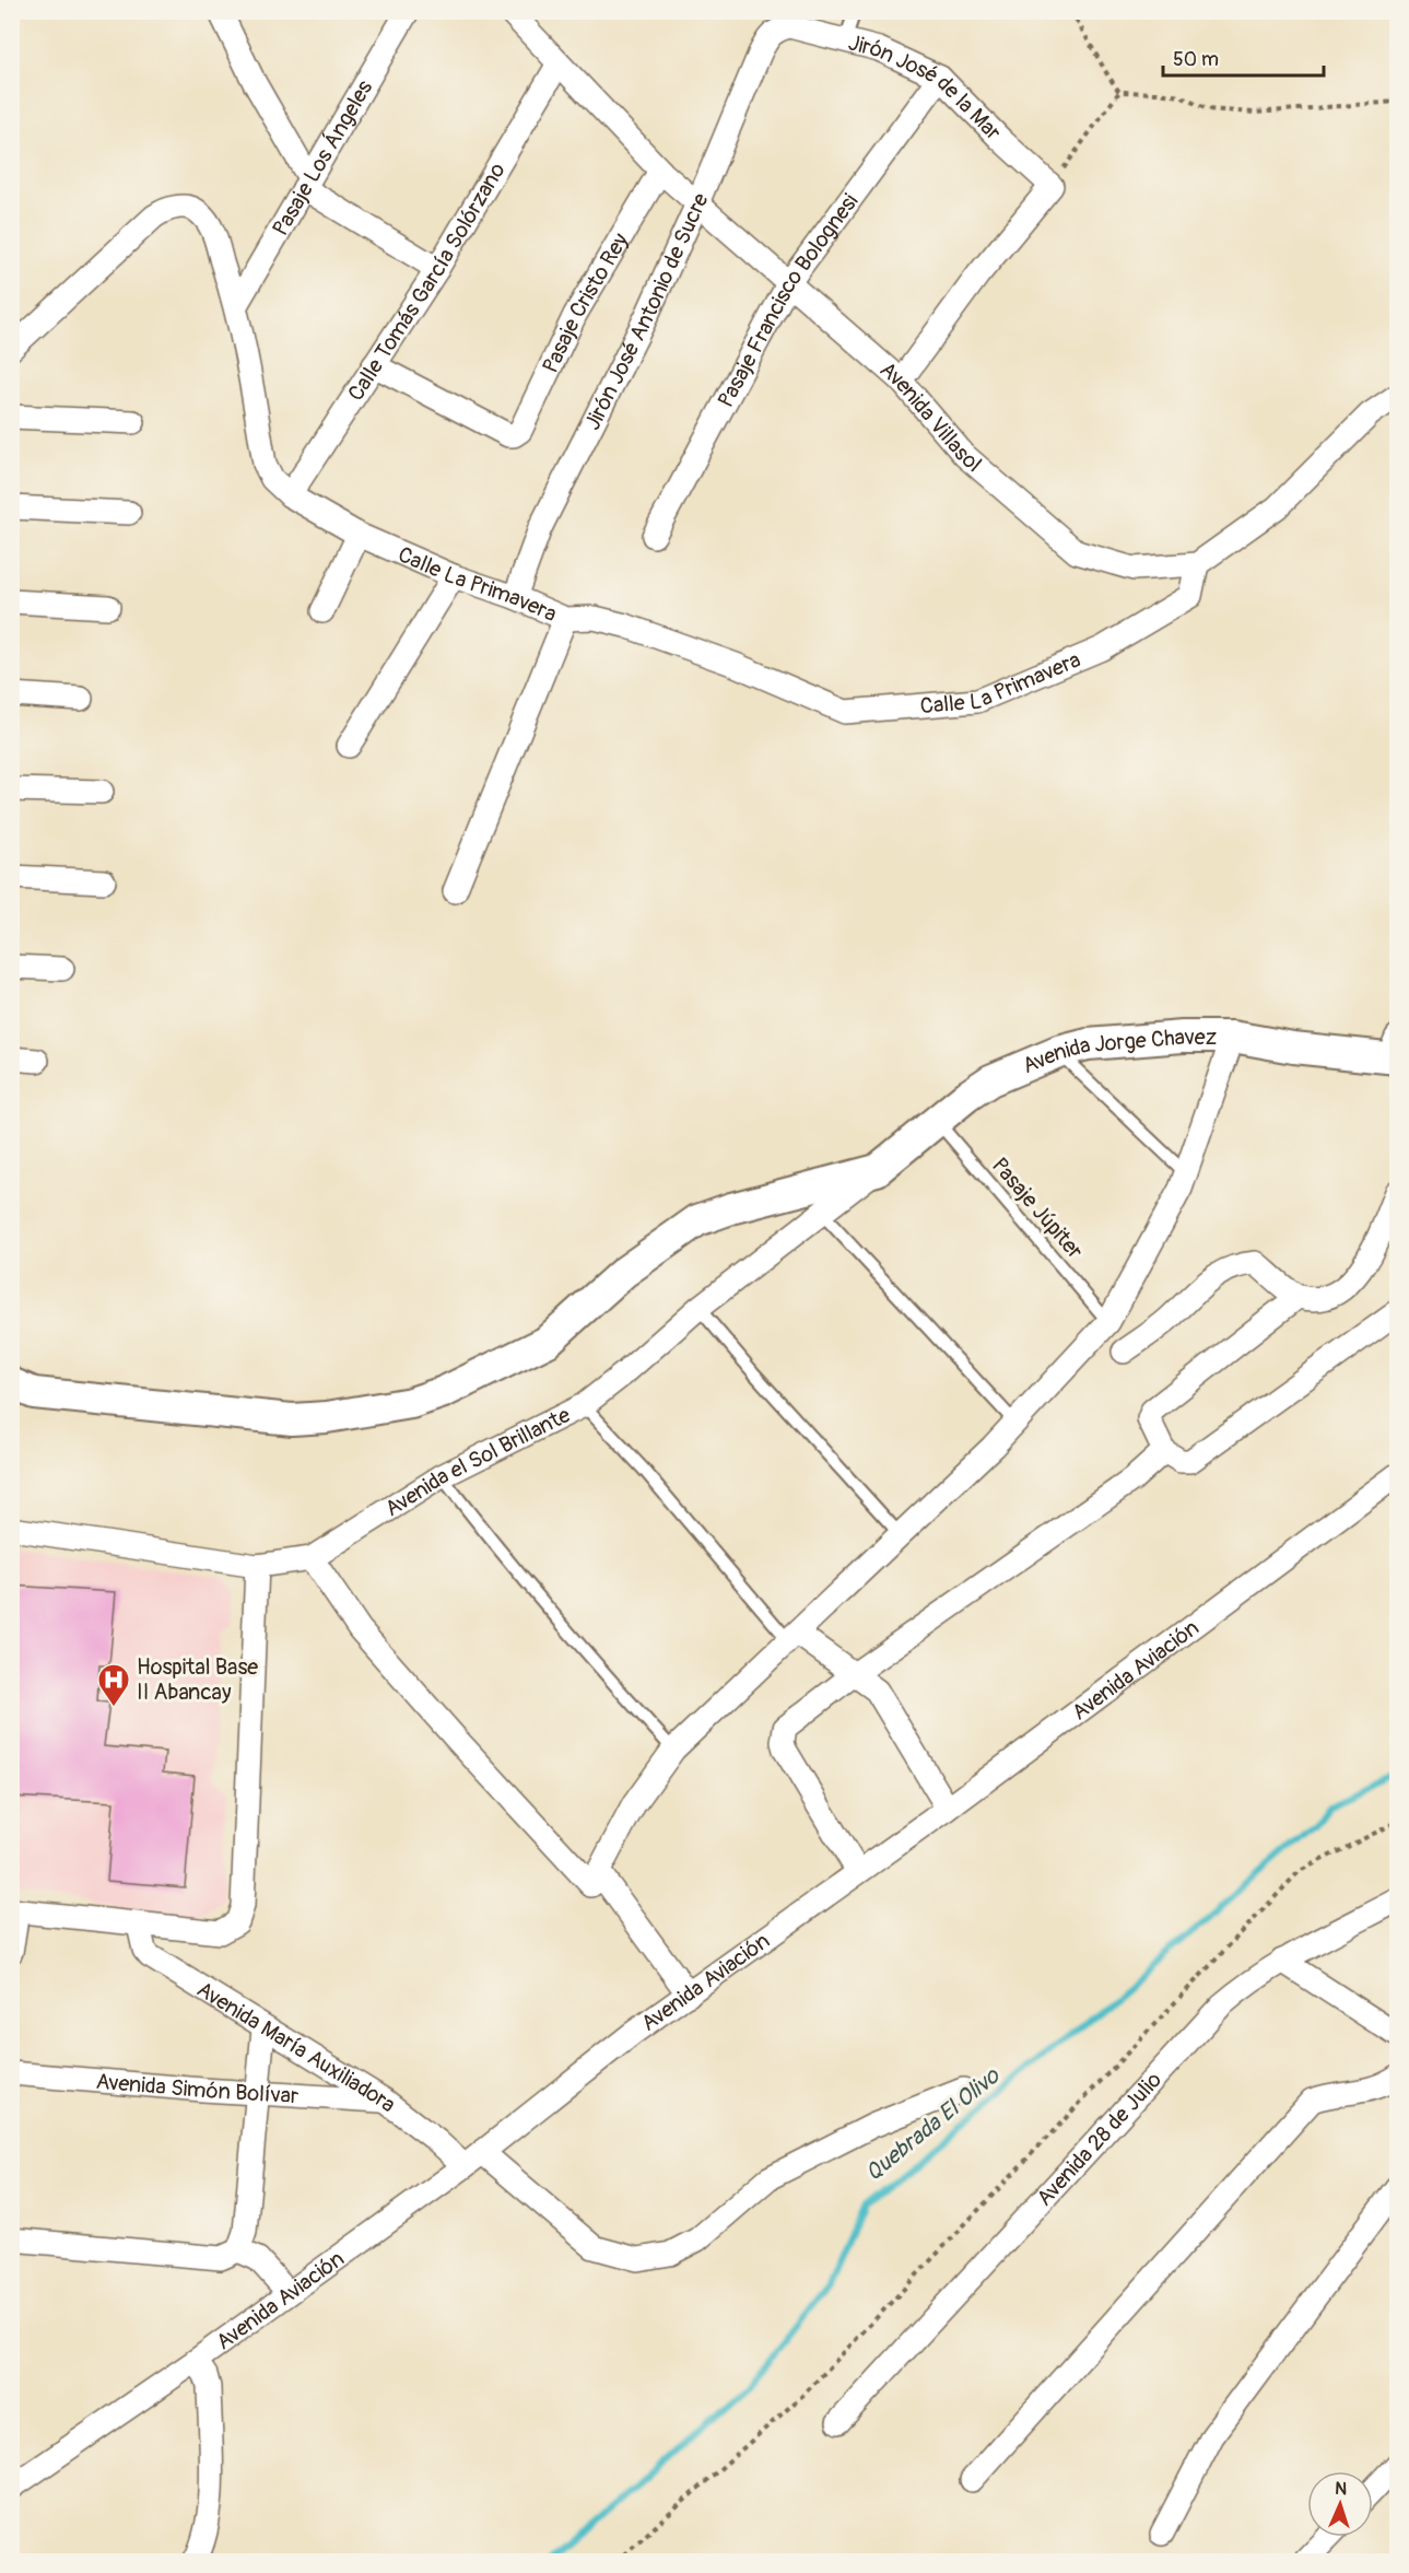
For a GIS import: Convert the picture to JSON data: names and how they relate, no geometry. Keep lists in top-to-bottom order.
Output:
{
  "streets": {
    "street": [
      "Jirón José de la Mar",
      "Pasaje Los Ángeles",
      "Calle Tomás García Solórzano",
      "Pasaje Francisco Bolognesi",
      "Pasaje Cristo Rey",
      "Jirón José Antonio de Sucre",
      "Avenida Villasol",
      "Calle La Primavera",
      "Avenida Jorge Chavez",
      "Avenida el Sol Brillante",
      "Avenida Aviación",
      "Avenida María Auxiliadora",
      "Avenida Simón Bolívar",
      "Avenida 28 de Julio"
    ],
    "lane": ["Pasaje Júpiter"]
  },
  "crossings": [
    ["Jirón José de la Mar", "Pasaje Francisco Bolognesi"],
    ["Jirón José de la Mar", "Jirón José Antonio de Sucre"],
    ["Pasaje Los Ángeles", "Calle La Primavera"],
    ["Calle Tomás García Solórzano", "Pasaje Cristo Rey"],
    ["Calle Tomás García Solórzano", "Avenida Villasol"],
    ["Calle Tomás García Solórzano", "Calle La Primavera"],
    ["Pasaje Francisco Bolognesi", "Avenida Villasol"],
    ["Pasaje Cristo Rey", "Avenida Villasol"],
    ["Jirón José Antonio de Sucre", "Avenida Villasol"],
    ["Jirón José Antonio de Sucre", "Calle La Primavera"],
    ["Avenida Villasol", "Calle La Primavera"],
    ["Avenida Jorge Chavez", "Pasaje Júpiter"],
    ["Avenida Jorge Chavez", "Avenida el Sol Brillante"],
    ["Avenida Aviación", "Avenida María Auxiliadora"],
    ["Avenida María Auxiliadora", "Avenida Simón Bolívar"]
  ],
  "water": ["Quebrada El Olivo"],
  "places": {
    "hospital": ["Hospital Base II Abancay"]
  },
  "scale_bar": "50 m",
  "north": "top"
}
